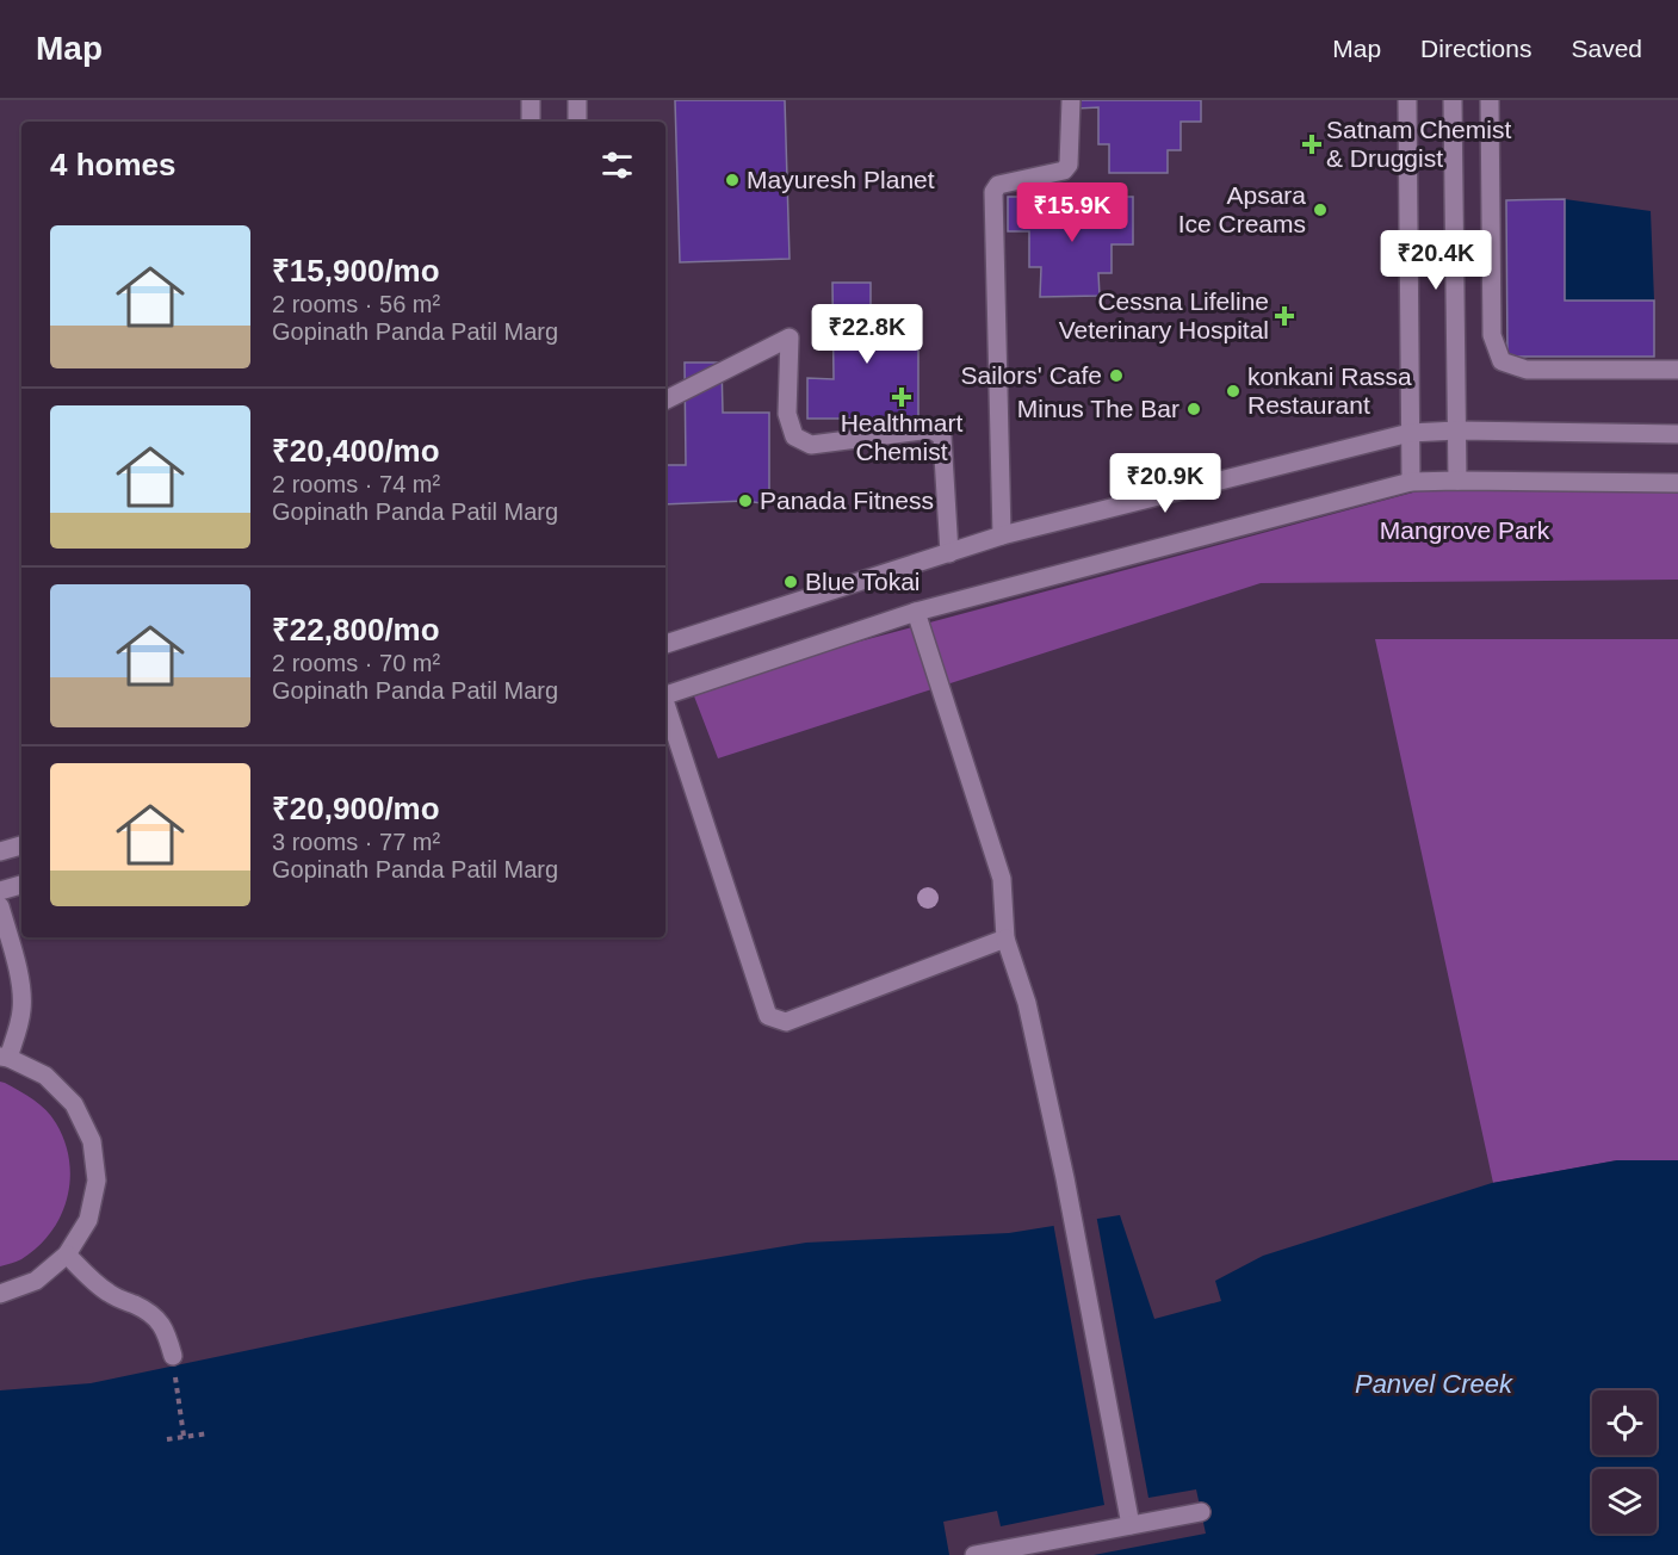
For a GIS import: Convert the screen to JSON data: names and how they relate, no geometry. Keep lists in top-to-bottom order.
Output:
{
  "water": ["Panvel Creek"],
  "parks": ["Mangrove Park"],
  "places": {
    "health": ["Satnam Chemist & Druggist", "Cessna Lifeline Veterinary Hospital", "Healthmart Chemist"],
    "other": [
      "Mayuresh Planet",
      "Apsara Ice Creams",
      "Sailors' Cafe",
      "konkani Rassa Restaurant",
      "Minus The Bar",
      "Panada Fitness",
      "Blue Tokai"
    ]
  },
  "page": {
    "header": "Map",
    "nav": ["Map", "Directions", "Saved"],
    "heading": "4 homes",
    "price": [
      "₹15.9K",
      "₹20.4K",
      "₹22.8K",
      "₹20.9K"
    ],
    "list": [
      {
        "name": "₹15,900/mo",
        "note": "2 rooms · 56 m² · Gopinath Panda Patil Marg"
      },
      {
        "name": "₹20,400/mo",
        "note": "2 rooms · 74 m² · Gopinath Panda Patil Marg"
      },
      {
        "name": "₹22,800/mo",
        "note": "2 rooms · 70 m² · Gopinath Panda Patil Marg"
      },
      {
        "name": "₹20,900/mo",
        "note": "3 rooms · 77 m² · Gopinath Panda Patil Marg"
      }
    ]
  }
}
